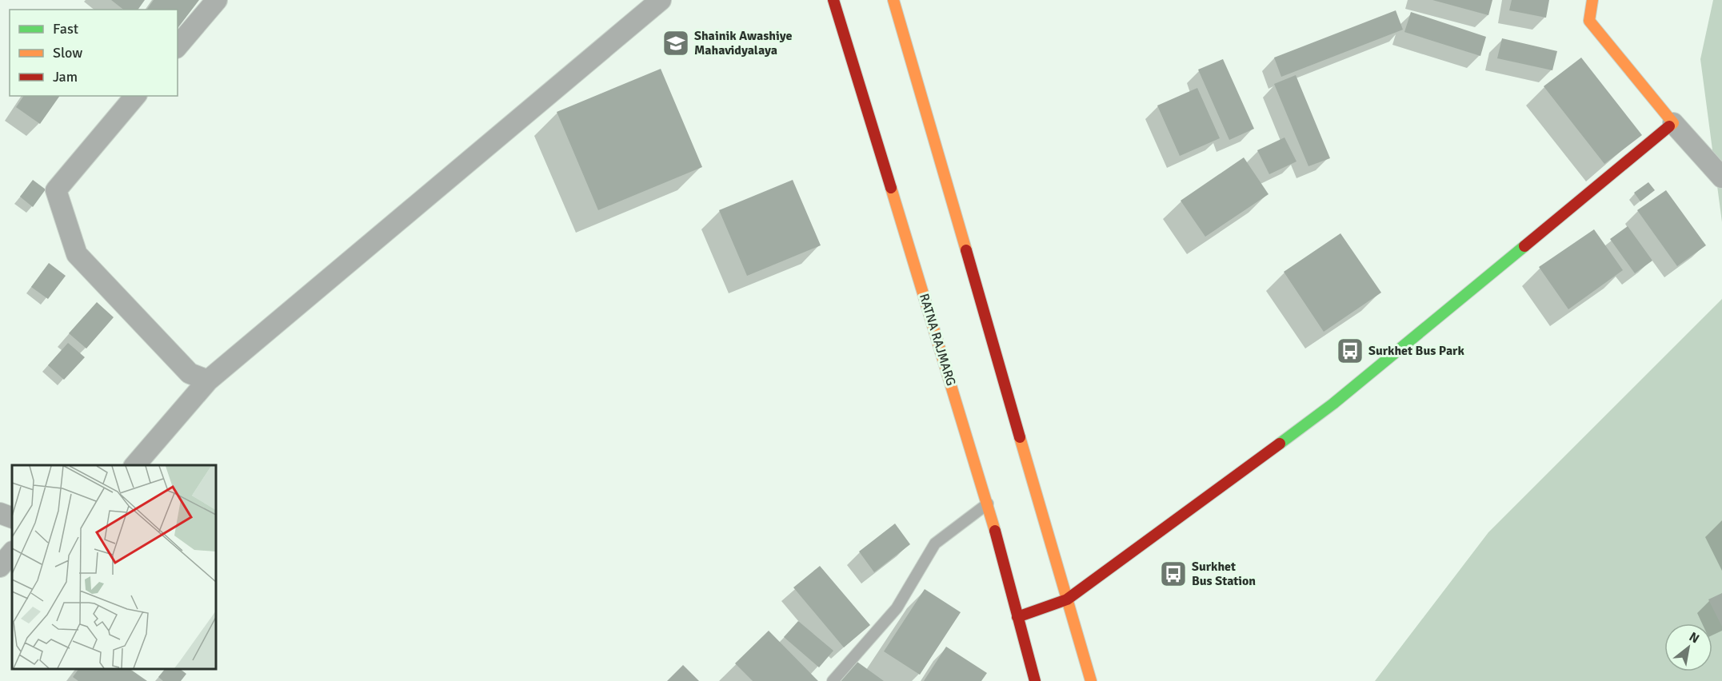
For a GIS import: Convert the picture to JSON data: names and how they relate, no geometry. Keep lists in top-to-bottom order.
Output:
{
  "streets": {
    "main road": ["RATNA RAJMARG"]
  },
  "places": {
    "school or university": ["Shainik Awashiye Mahavidyalaya"],
    "bus stop": ["Surkhet Bus Park", "Surkhet Bus Station"]
  },
  "legend": ["Fast", "Slow", "Jam"],
  "north": "top right"
}
